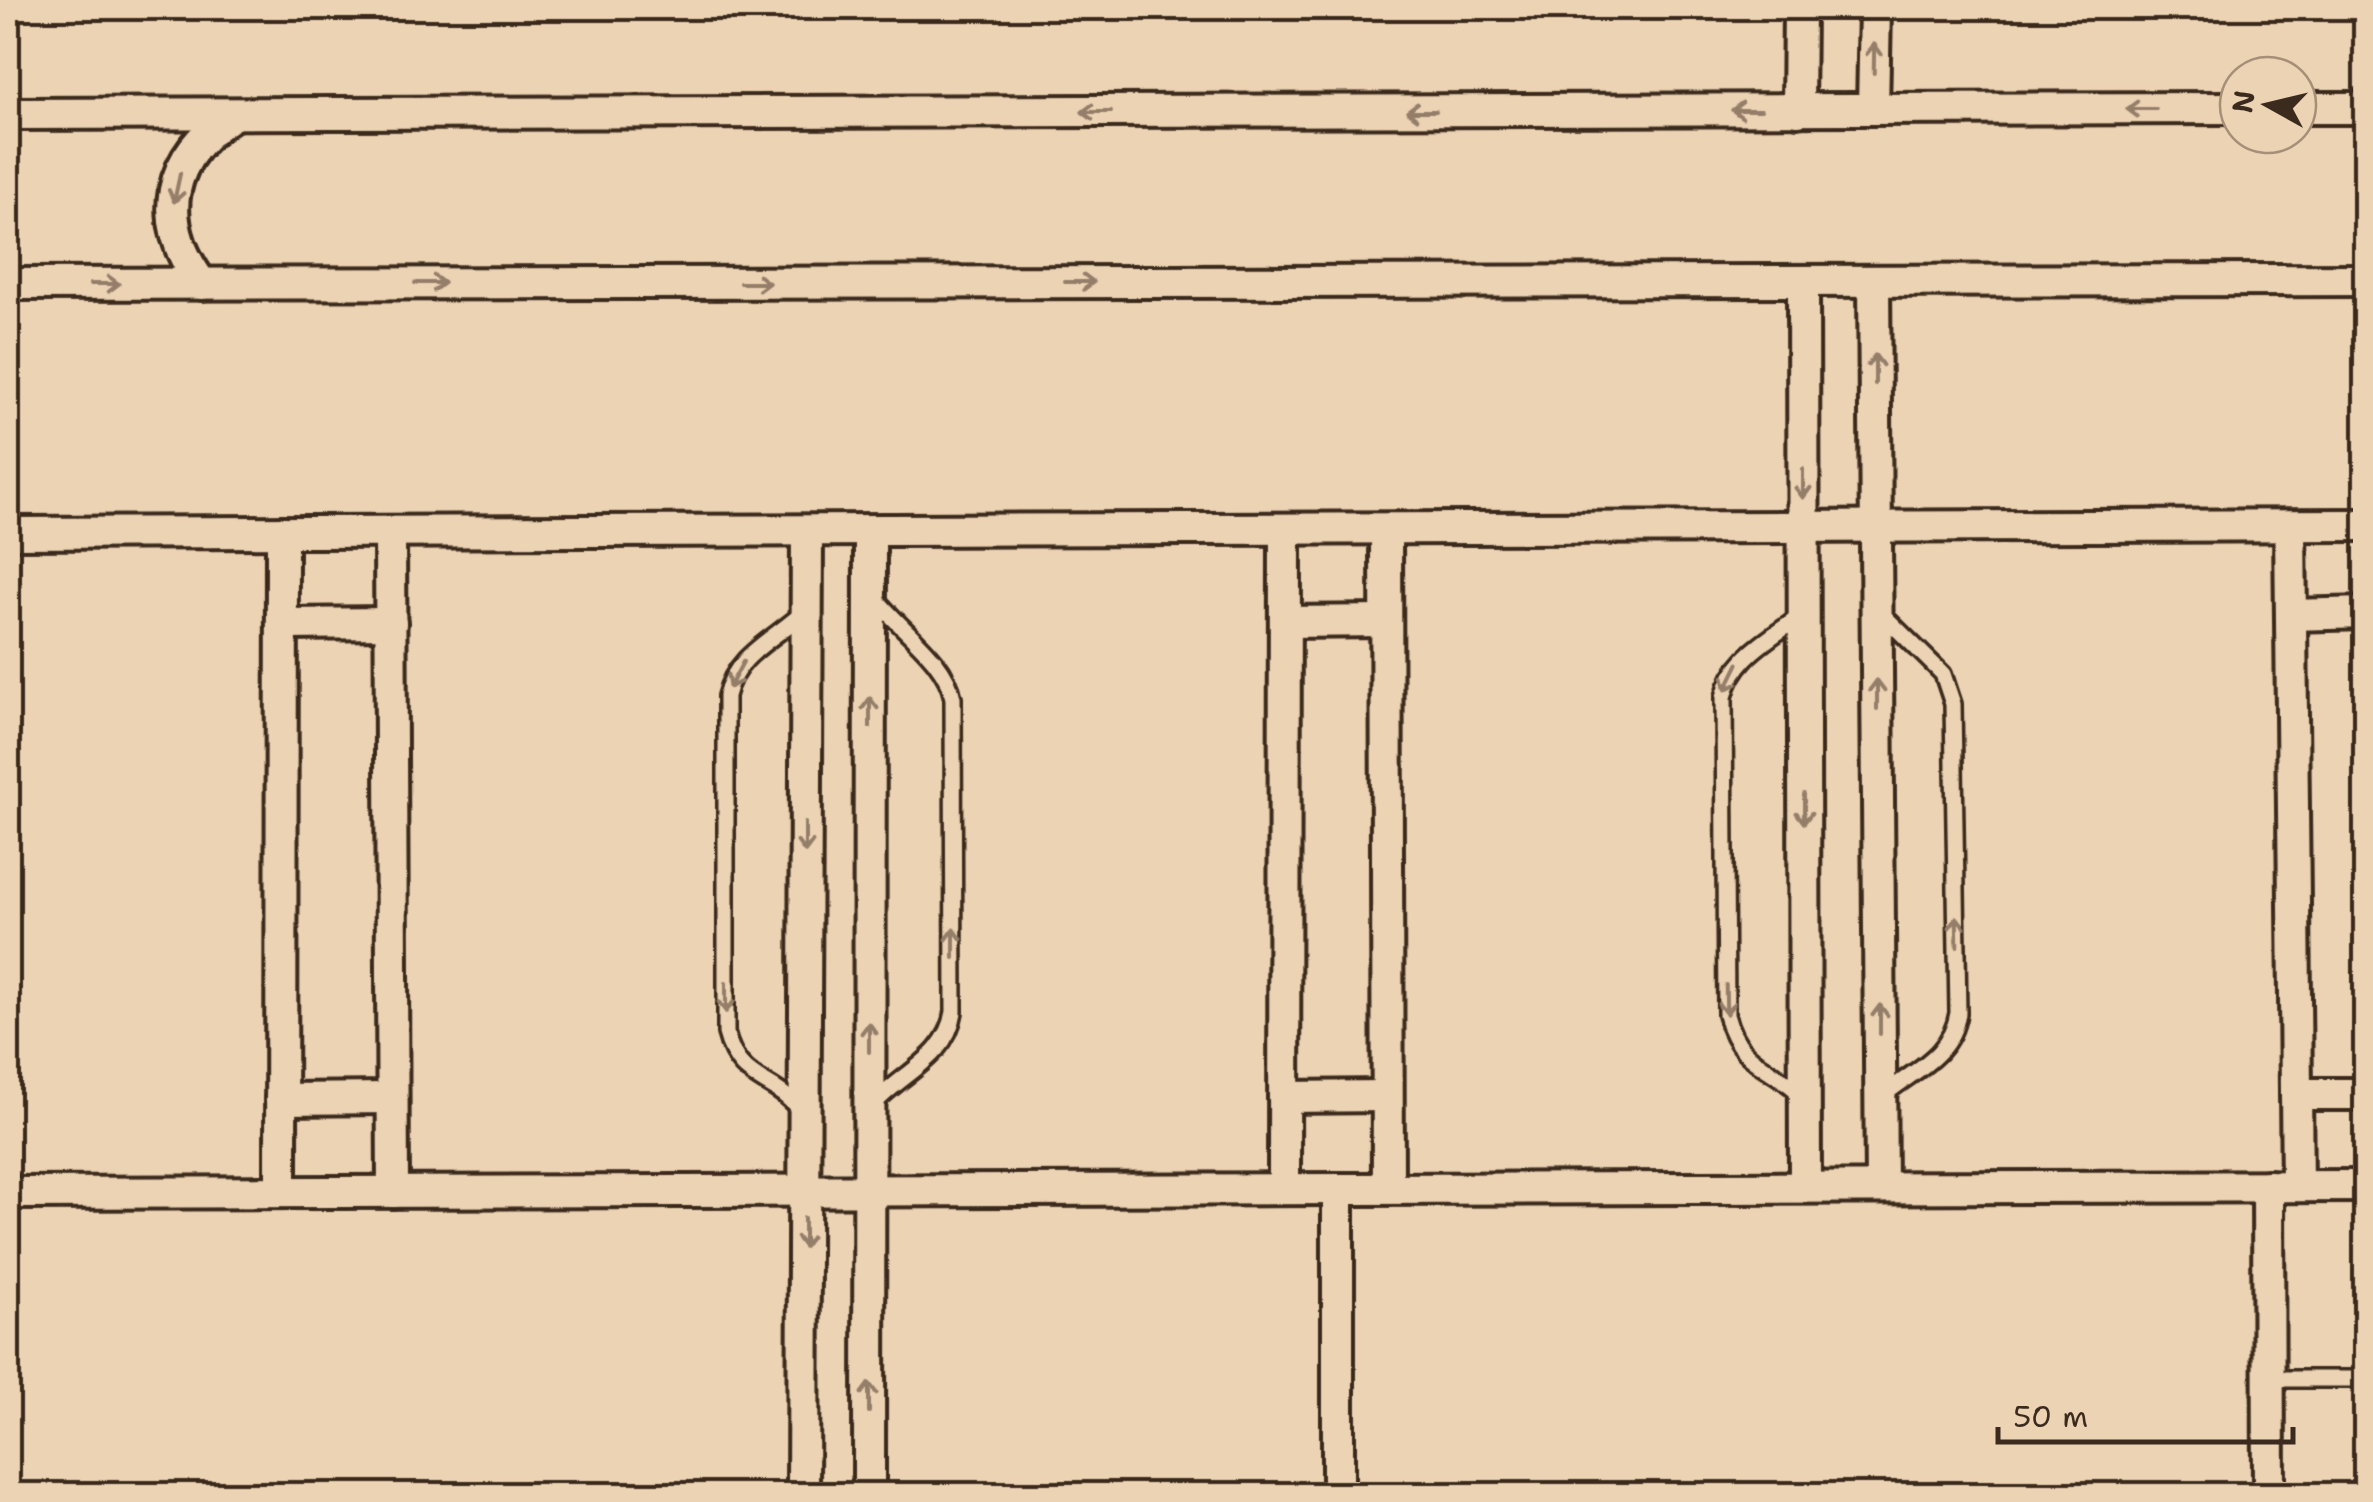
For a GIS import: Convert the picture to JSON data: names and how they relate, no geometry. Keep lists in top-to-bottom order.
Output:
{
  "scale_bar": "50 m",
  "north": "left"
}
